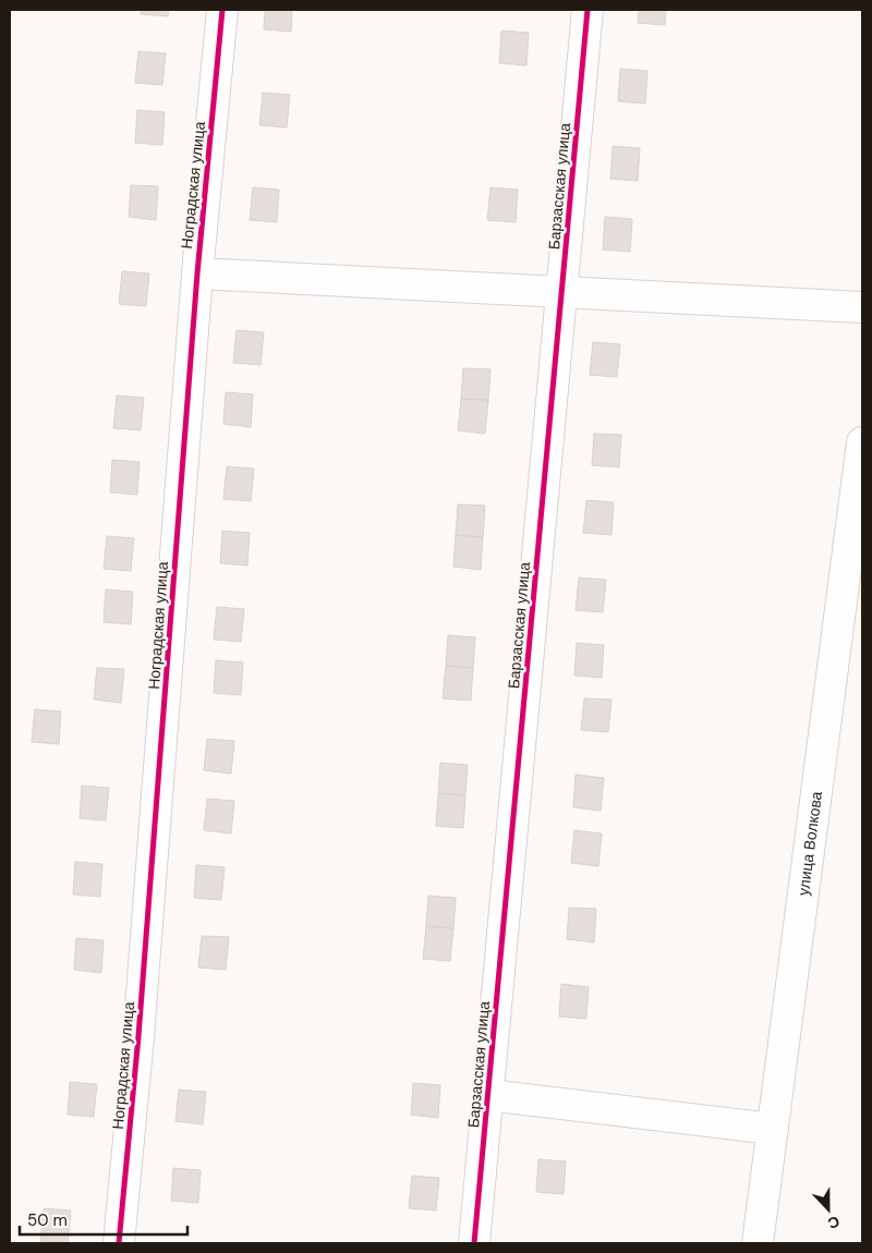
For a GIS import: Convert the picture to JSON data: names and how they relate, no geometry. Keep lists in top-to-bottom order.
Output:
{
  "streets": {
    "street": ["Ноградская улица", "Барзасская улица", "улица Волкова"]
  },
  "scale_bar": "50 m",
  "north": "bottom"
}
